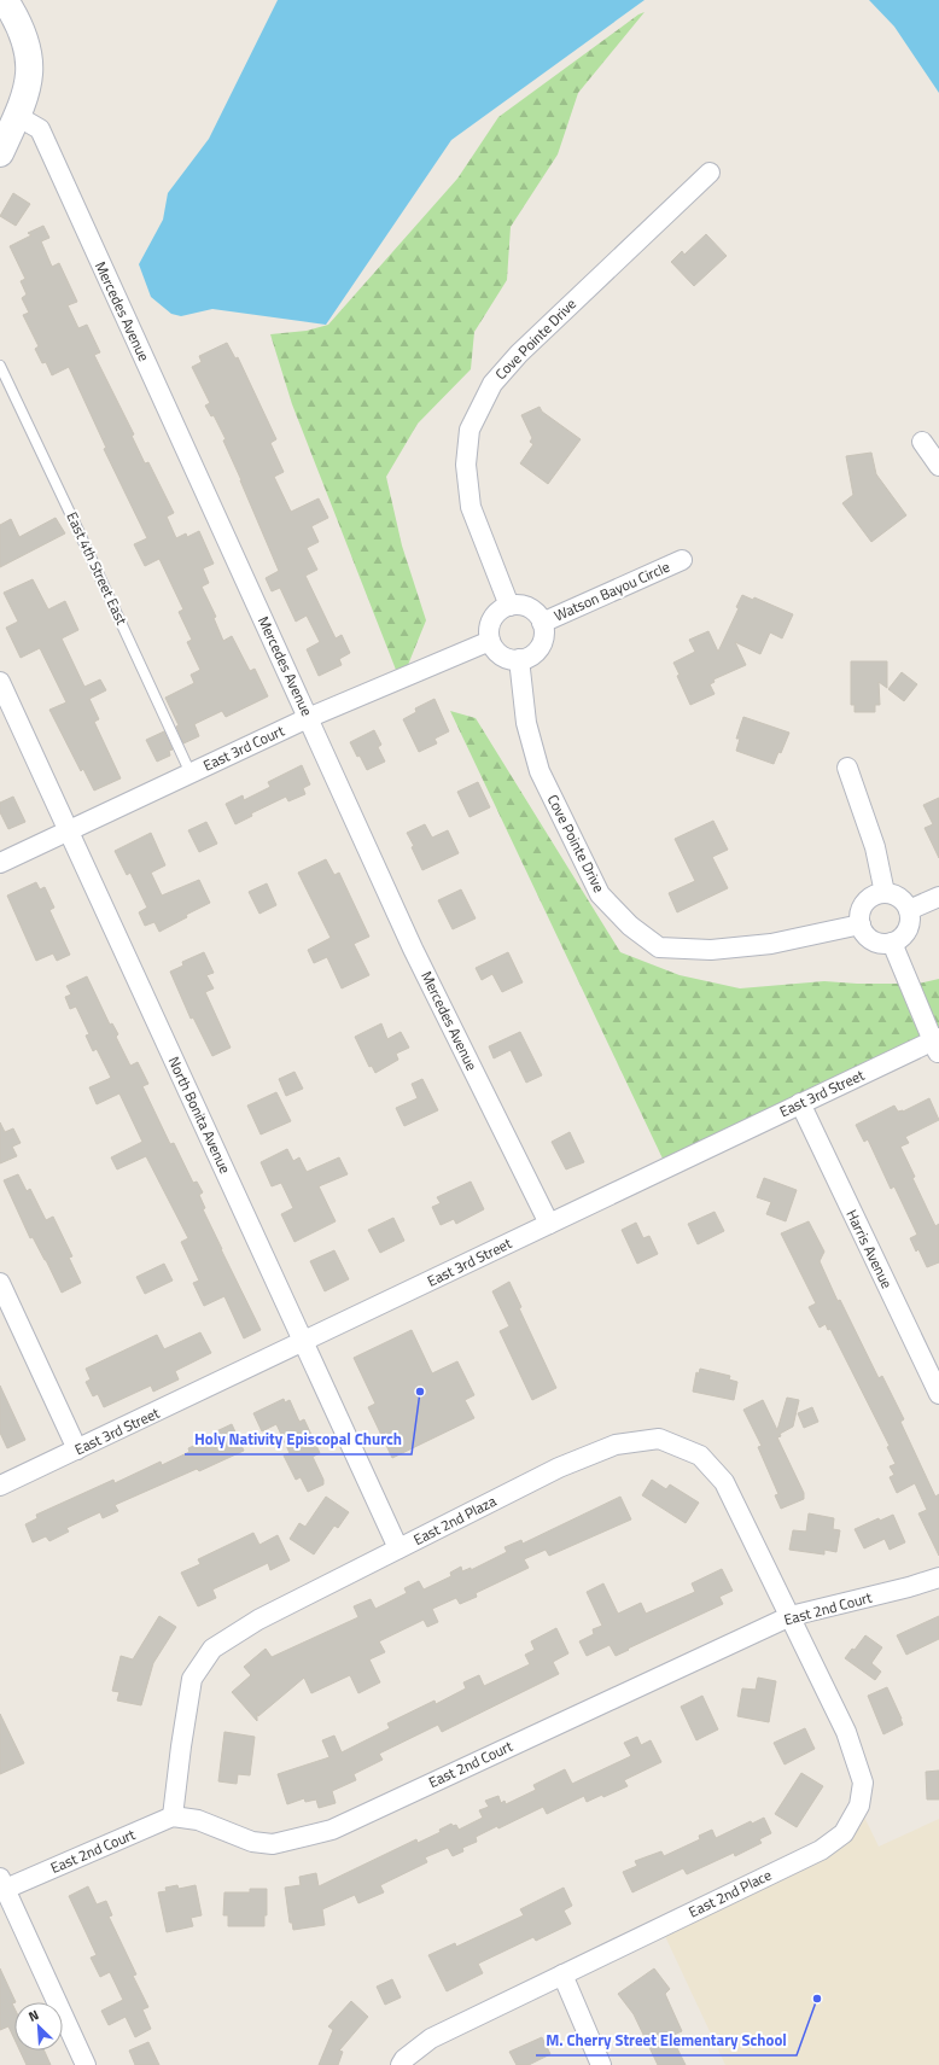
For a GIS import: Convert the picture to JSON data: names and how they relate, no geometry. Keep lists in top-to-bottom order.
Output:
{
  "streets": {
    "street": [
      "Mercedes Avenue",
      "Cove Pointe Drive",
      "Watson Bayou Circle",
      "East 3rd Court",
      "East 3rd Street",
      "North Bonita Avenue",
      "Harris Avenue",
      "East 2nd Plaza",
      "East 2nd Court",
      "East 2nd Place"
    ],
    "lane": ["East 4th Street East"]
  },
  "crossings": [
    ["Mercedes Avenue", "East 3rd Court"],
    ["Mercedes Avenue", "East 3rd Street"],
    ["Cove Pointe Drive", "Watson Bayou Circle"],
    ["Cove Pointe Drive", "East 3rd Court"],
    ["East 4th Street East", "East 3rd Court"],
    ["Watson Bayou Circle", "East 3rd Court"],
    ["East 3rd Court", "North Bonita Avenue"],
    ["East 3rd Street", "North Bonita Avenue"],
    ["East 3rd Street", "Harris Avenue"],
    ["North Bonita Avenue", "East 2nd Plaza"],
    ["East 2nd Plaza", "East 2nd Court"],
    ["East 2nd Plaza", "East 2nd Place"],
    ["East 2nd Court", "East 2nd Place"]
  ],
  "places": ["Holy Nativity Episcopal Church", "M. Cherry Street Elementary School"],
  "north": "top left"
}
